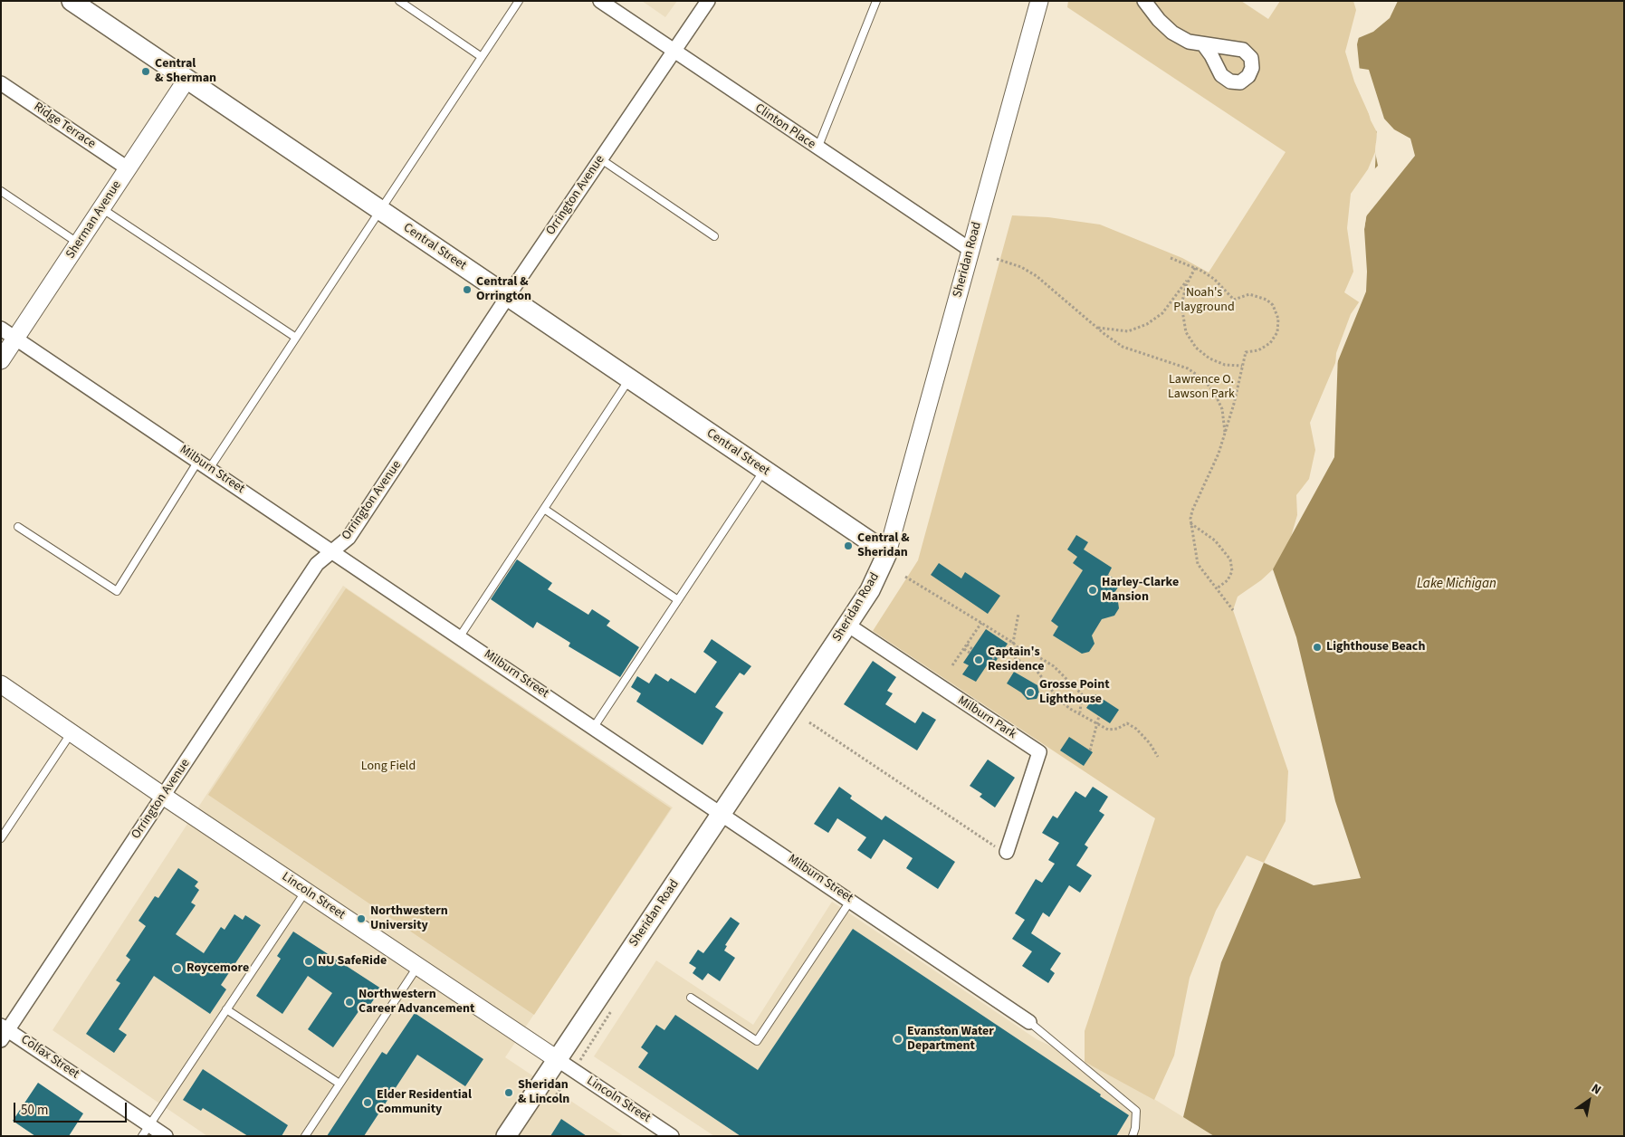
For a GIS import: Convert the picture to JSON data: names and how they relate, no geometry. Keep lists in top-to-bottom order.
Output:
{
  "streets": {
    "main road": ["Central Street", "Sheridan Road"],
    "street": [
      "Ridge Terrace",
      "Clinton Place",
      "Orrington Avenue",
      "Sherman Avenue",
      "Milburn Street",
      "Milburn Park",
      "Lincoln Street",
      "Colfax Street"
    ]
  },
  "crossings": [
    ["Ridge Terrace", "Sherman Avenue"],
    ["Clinton Place", "Orrington Avenue"],
    ["Clinton Place", "Sheridan Road"],
    ["Orrington Avenue", "Central Street"],
    ["Orrington Avenue", "Milburn Street"],
    ["Orrington Avenue", "Lincoln Street"],
    ["Orrington Avenue", "Colfax Street"],
    ["Sherman Avenue", "Central Street"],
    ["Sherman Avenue", "Milburn Street"],
    ["Central Street", "Sheridan Road"],
    ["Sheridan Road", "Milburn Street"],
    ["Sheridan Road", "Milburn Park"],
    ["Sheridan Road", "Lincoln Street"]
  ],
  "water": ["Lake Michigan"],
  "parks": ["Noah's Playground", "Lawrence O. Lawson Park", "Long Field"],
  "places": [
    "Central & Sherman",
    "Central & Orrington",
    "Central & Sheridan",
    "Harley-Clarke Mansion",
    "Lighthouse Beach",
    "Captain's Residence",
    "Grosse Point Lighthouse",
    "Northwestern University",
    "NU SafeRide",
    "Roycemore",
    "Northwestern Career Advancement",
    "Evanston Water Department",
    "Sheridan & Lincoln",
    "Elder Residential Community"
  ],
  "scale_bar": "50 m",
  "north": "top right"
}
